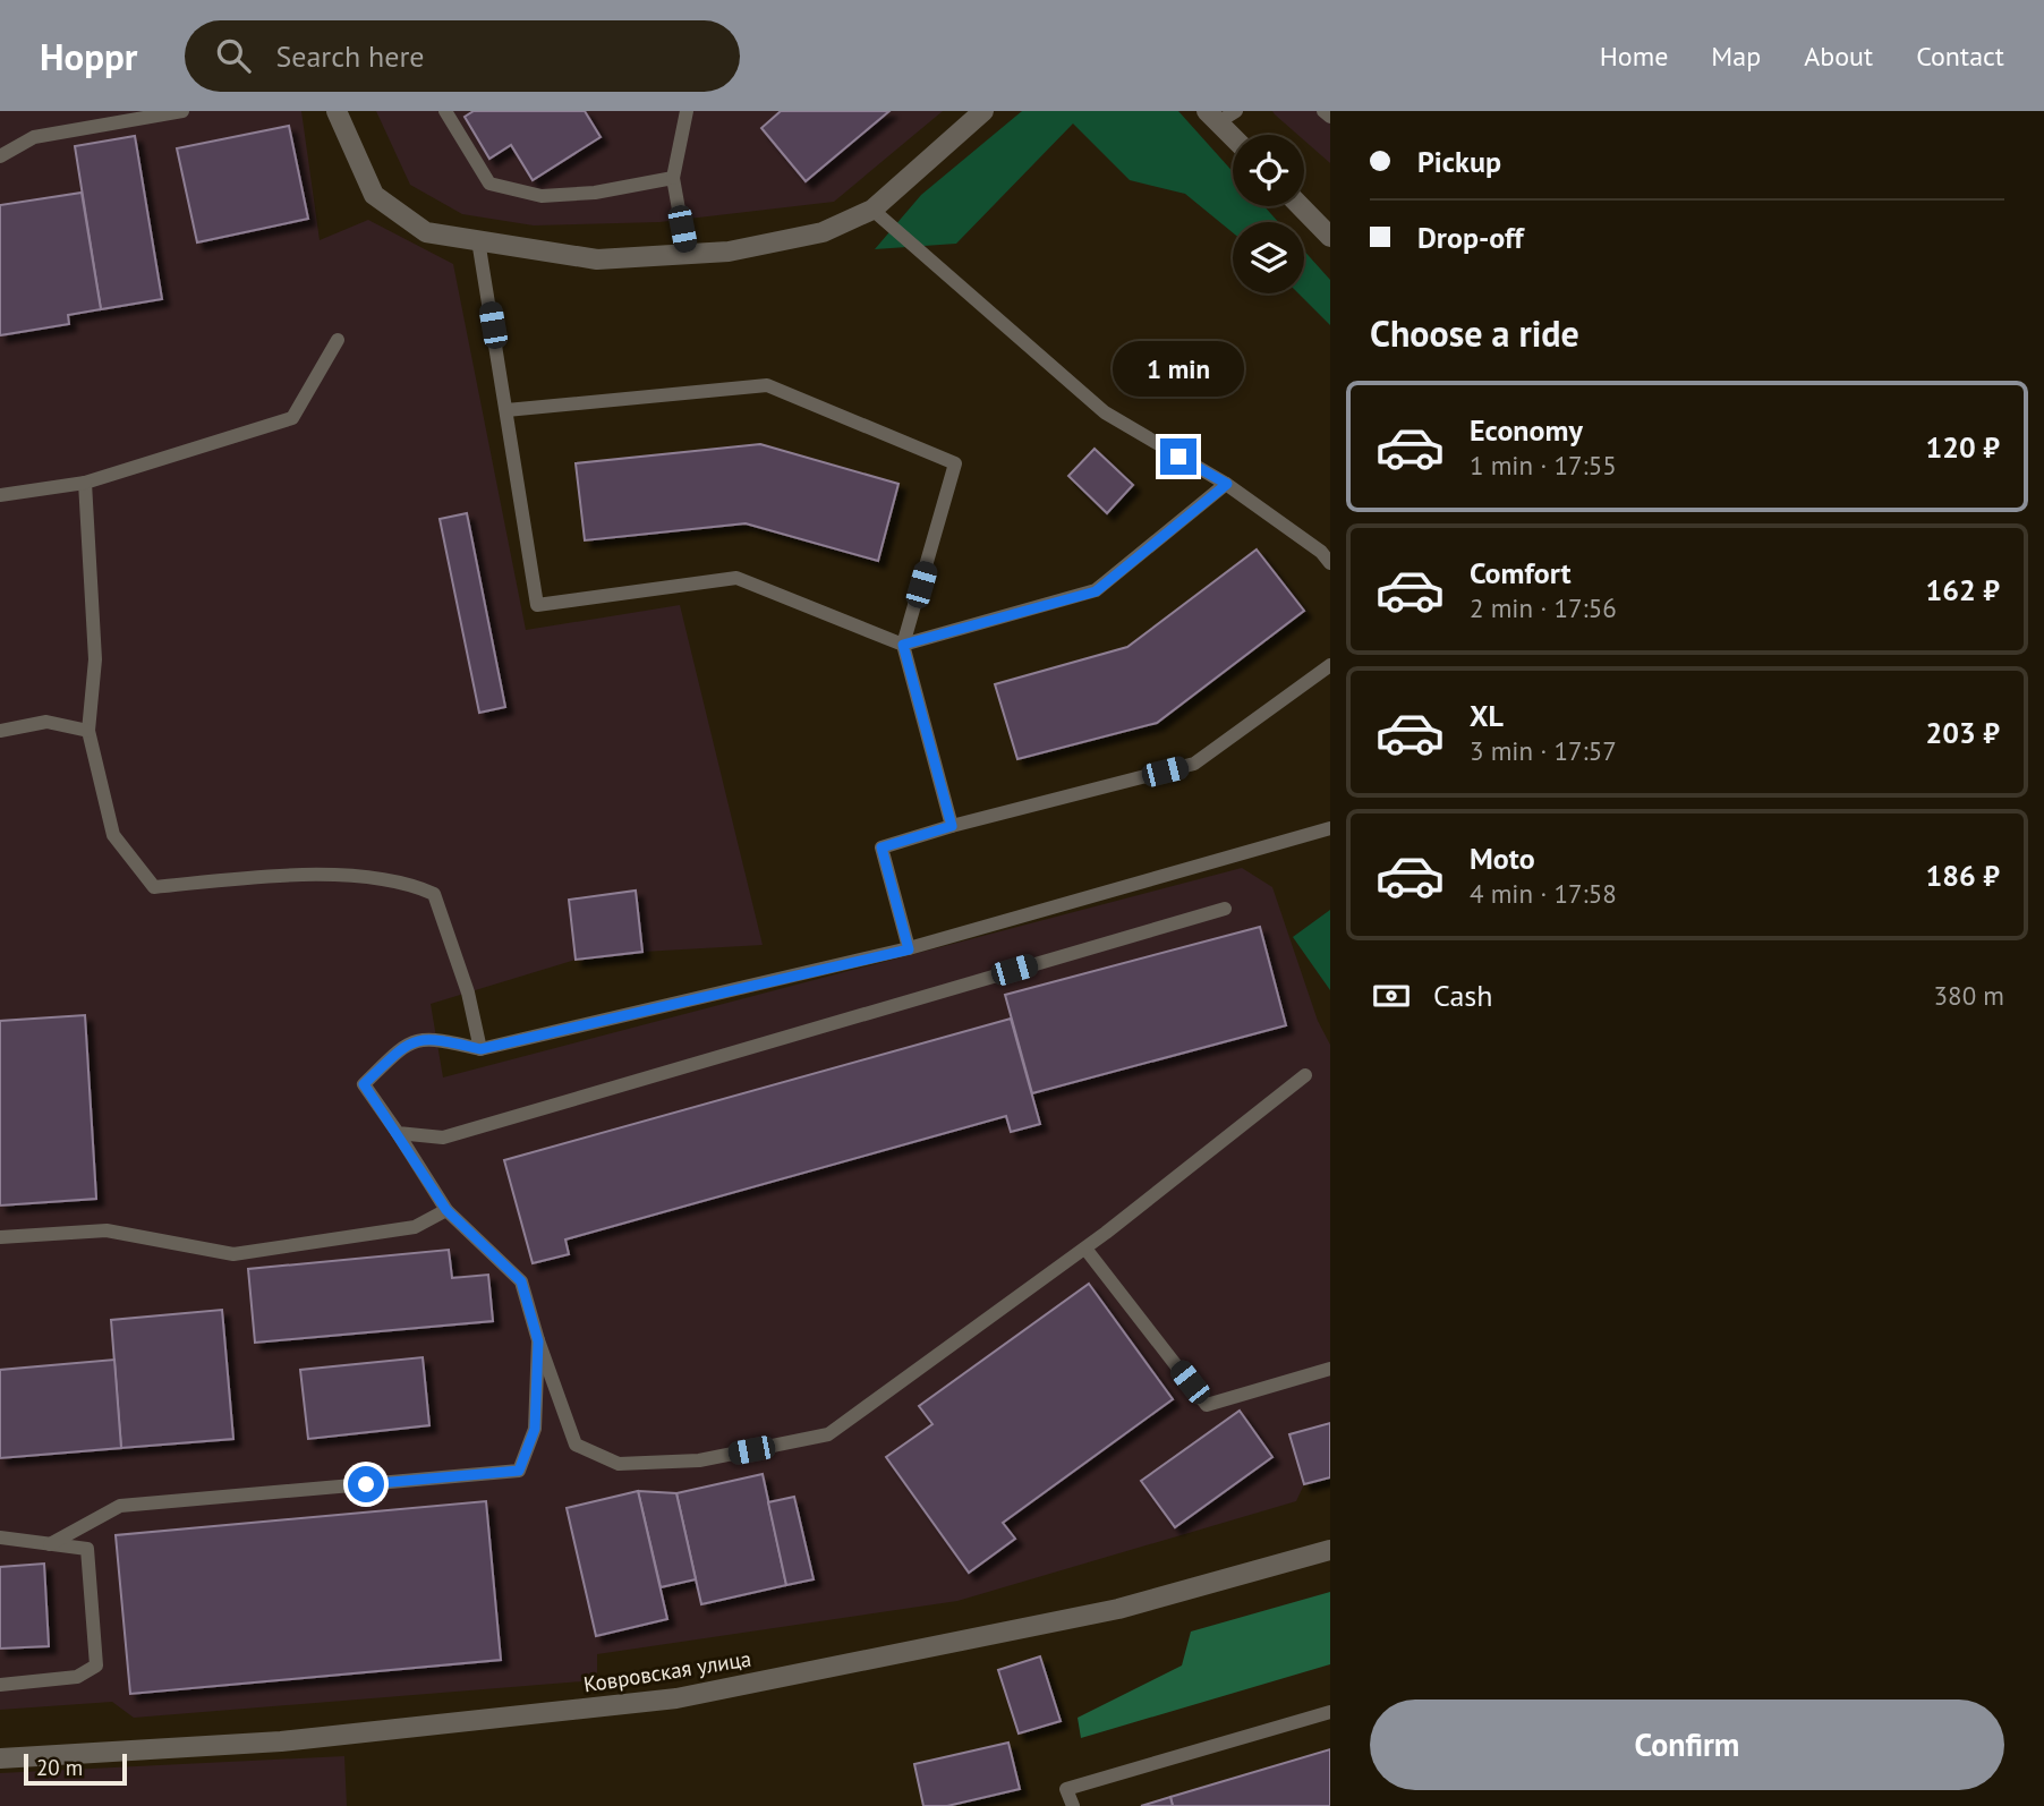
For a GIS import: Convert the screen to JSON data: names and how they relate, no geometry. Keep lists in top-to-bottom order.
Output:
{
  "streets": {
    "street": ["Ковровская улица"]
  },
  "scale_bar": "20 m",
  "page": {
    "header": "Hoppr",
    "search": "Search here",
    "nav": [
      "Home",
      "Map",
      "About",
      "Contact"
    ],
    "banner": ["Pickup", "Drop-off"],
    "heading": "Choose a ride",
    "bubble": "1 min",
    "list": [
      {
        "name": "Economy",
        "note": "1 min · 17:55",
        "value": "120 ₽"
      },
      {
        "name": "Comfort",
        "note": "2 min · 17:56",
        "value": "162 ₽"
      },
      {
        "name": "XL",
        "note": "3 min · 17:57",
        "value": "203 ₽"
      },
      {
        "name": "Moto",
        "note": "4 min · 17:58",
        "value": "186 ₽"
      }
    ],
    "pay": ["Cash", "380 m"],
    "buttons": "Confirm",
    "scale": "20 m"
  }
}
